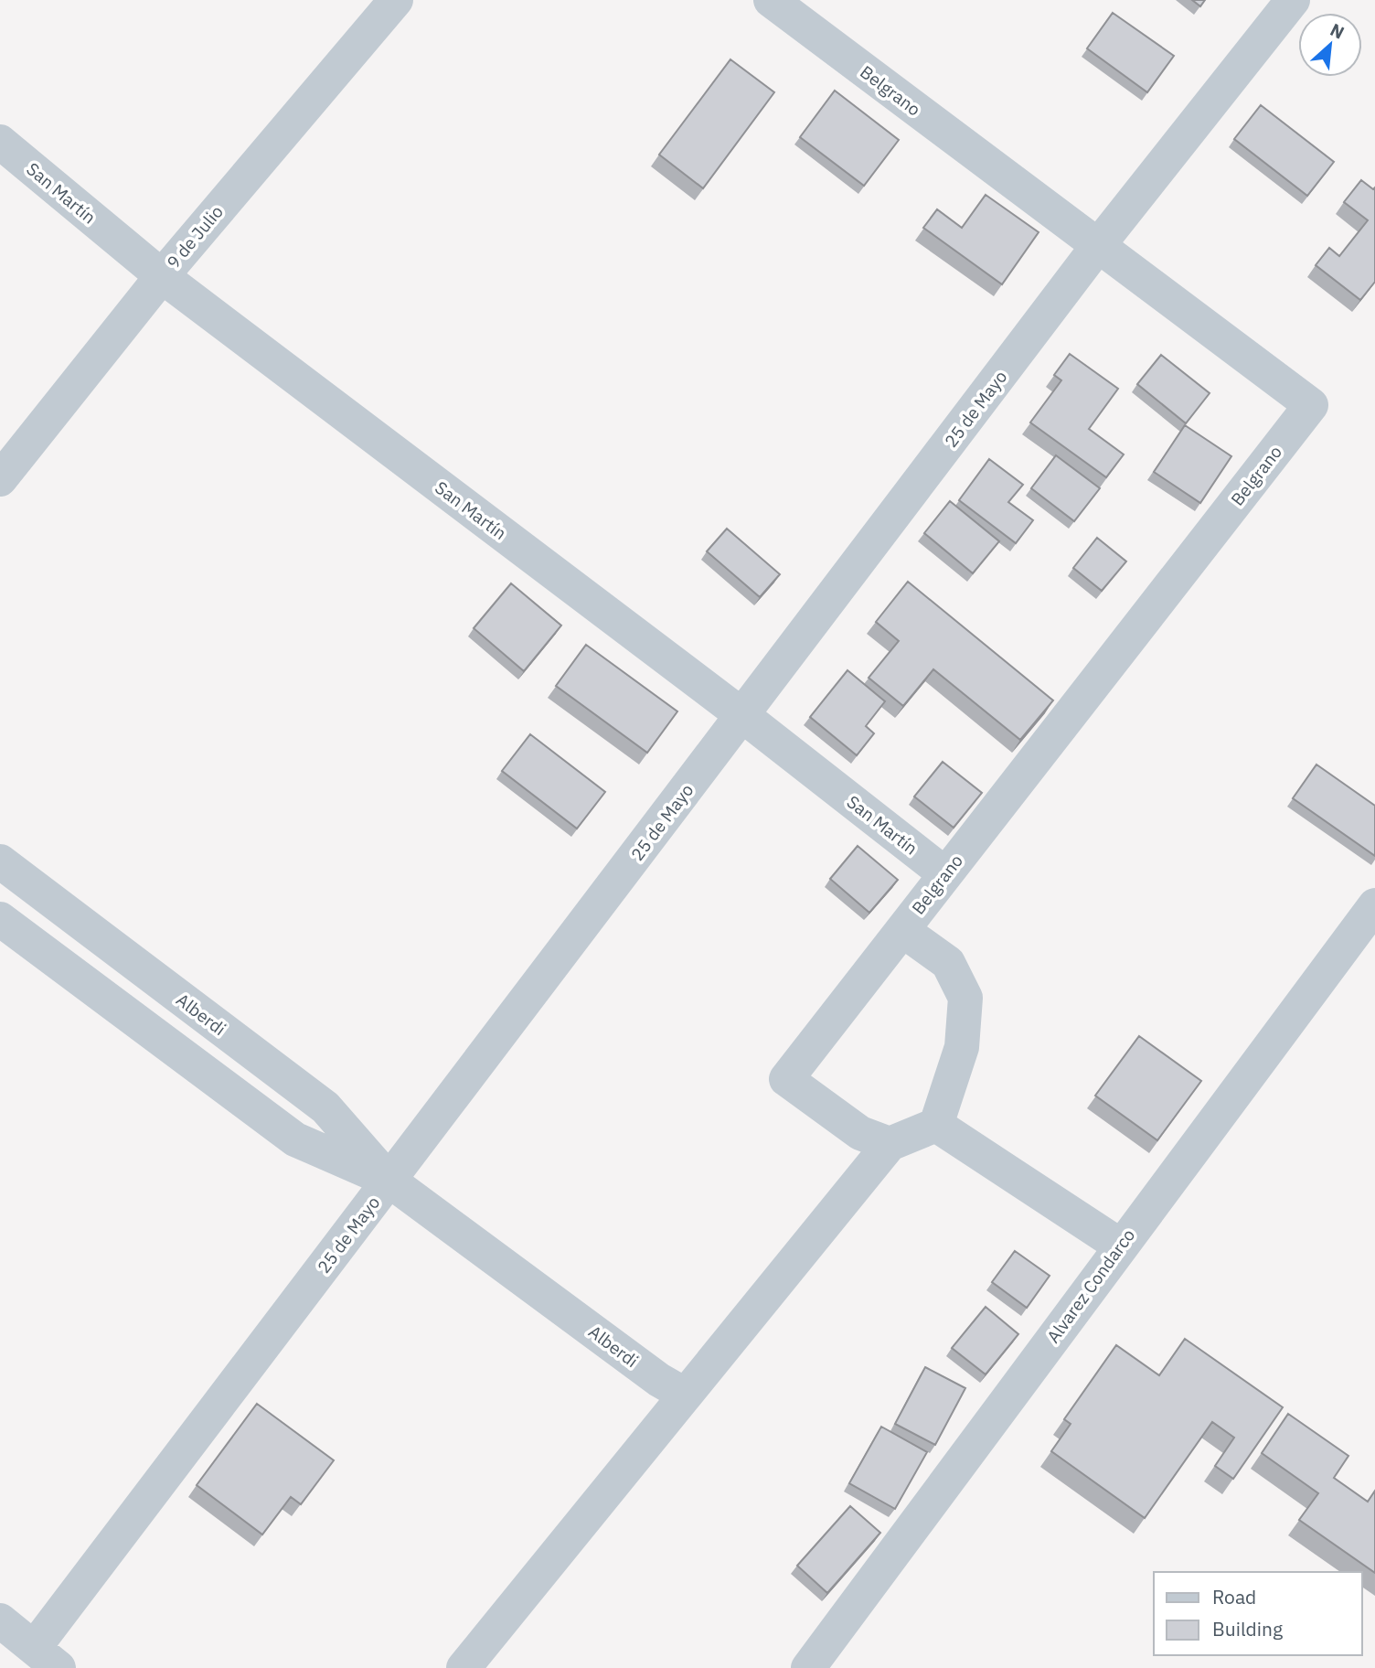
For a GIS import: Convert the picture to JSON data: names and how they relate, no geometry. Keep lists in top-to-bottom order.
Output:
{
  "streets": {
    "street": [
      "Belgrano",
      "San Martín",
      "9 de Julio",
      "25 de Mayo",
      "Alberdi",
      "Alvarez Condarco"
    ]
  },
  "crossings": [
    ["Belgrano", "San Martín"],
    ["Belgrano", "25 de Mayo"],
    ["San Martín", "9 de Julio"],
    ["San Martín", "25 de Mayo"],
    ["25 de Mayo", "Alberdi"]
  ],
  "legend": ["Road", "Building"],
  "north": "top right"
}
